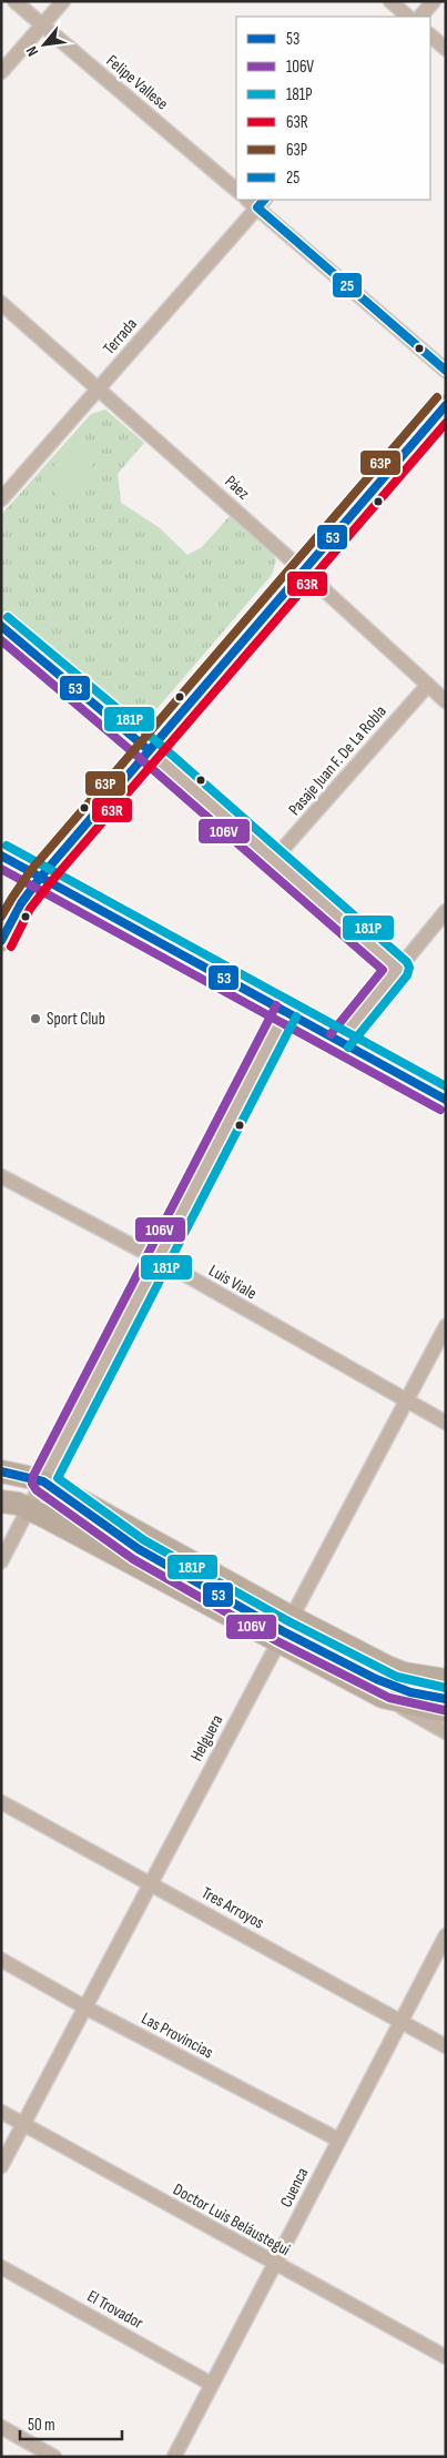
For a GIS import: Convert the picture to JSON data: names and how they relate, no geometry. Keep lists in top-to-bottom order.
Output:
{
  "streets": {
    "street": [
      "Felipe Vallese",
      "Terrada",
      "Páez",
      "Pasaje Juan F. De La Robla",
      "Luis Viale",
      "Helguera",
      "Tres Arroyos",
      "Las Provincias",
      "Cuenca",
      "Doctor Luis Beláustegui",
      "El Trovador"
    ]
  },
  "crossings": [
    ["Terrada", "Páez"],
    ["Páez", "Pasaje Juan F. De La Robla"],
    ["Luis Viale", "Helguera"],
    ["Helguera", "Tres Arroyos"],
    ["Helguera", "Las Provincias"],
    ["Helguera", "Doctor Luis Beláustegui"],
    ["Tres Arroyos", "Cuenca"],
    ["Las Provincias", "Cuenca"],
    ["Cuenca", "Doctor Luis Beláustegui"],
    ["Cuenca", "El Trovador"]
  ],
  "places": ["Sport Club"],
  "lines": [
    "transit line 25",
    "transit line 63P",
    "transit line 53",
    "transit line 63R",
    "transit line 181P",
    "transit line 106V"
  ],
  "legend": [
    "53",
    "106V",
    "181P",
    "63R",
    "63P",
    "25"
  ],
  "scale_bar": "50 m",
  "north": "bottom left"
}
